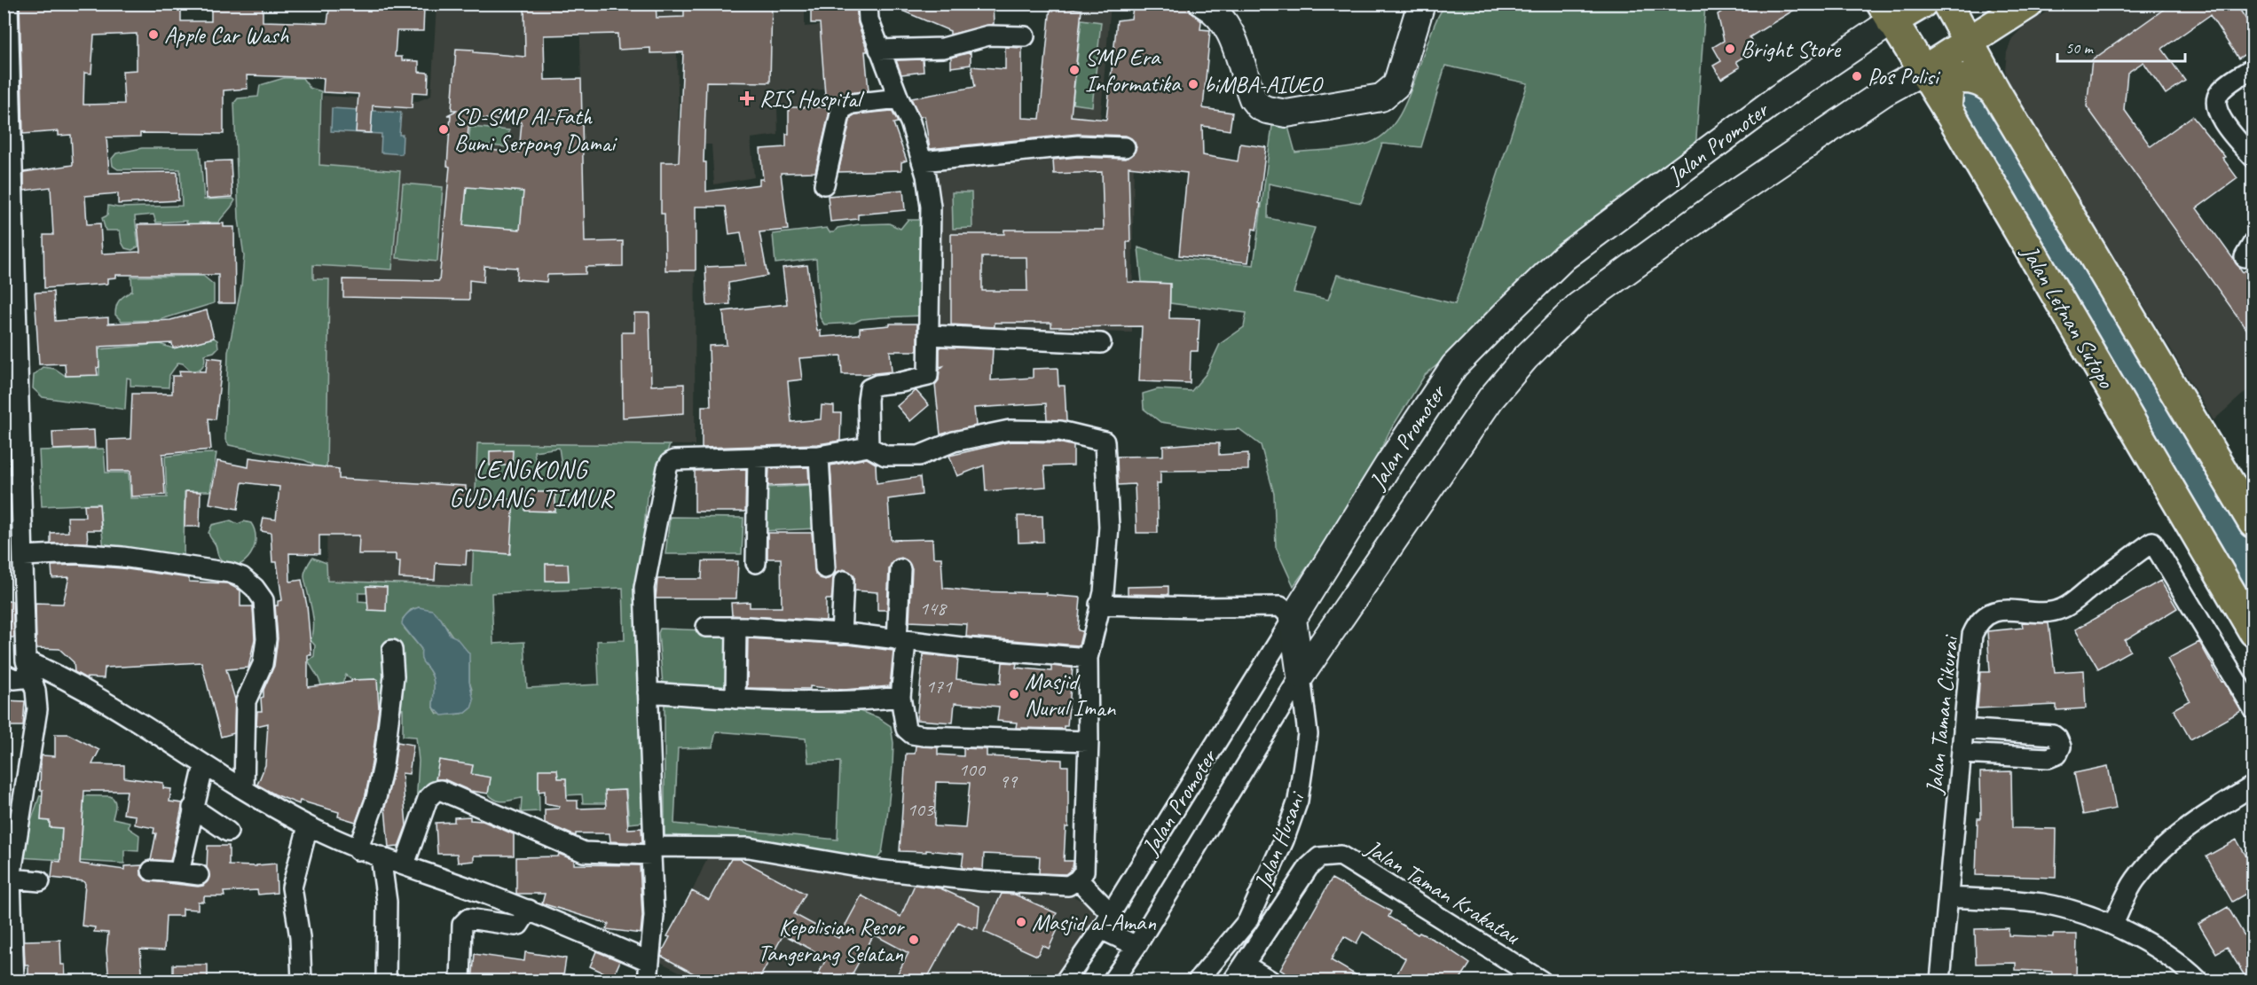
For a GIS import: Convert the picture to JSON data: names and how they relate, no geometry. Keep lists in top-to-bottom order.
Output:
{
  "streets": {
    "main road": ["Jalan Letnan Sutopo"],
    "street": [
      "Jalan Promoter",
      "Jalan Taman Cikurai",
      "Jalan Husani",
      "Jalan Taman Krakatau"
    ]
  },
  "crossings": [
    ["Jalan Promoter", "Jalan Letnan Sutopo"],
    ["Jalan Promoter", "Jalan Husani"]
  ],
  "districts": ["LENGKONG GUDANG TIMUR"],
  "places": {
    "other": [
      "Apple Car Wash",
      "Bright Store",
      "SMP Era Informatika",
      "Pos Polisi",
      "biMBA-AIUEO",
      "SD-SMP Al-Fath Bumi Serpong Damai",
      "Masjid Nurul Iman",
      "Masjid al-Aman",
      "Kepolisian Resor Tangerang Selatan"
    ],
    "health": ["RIS Hospital"]
  },
  "house_numbers": [
    "148",
    "171",
    "100",
    "99",
    "103"
  ],
  "scale_bar": "50 m"
}
